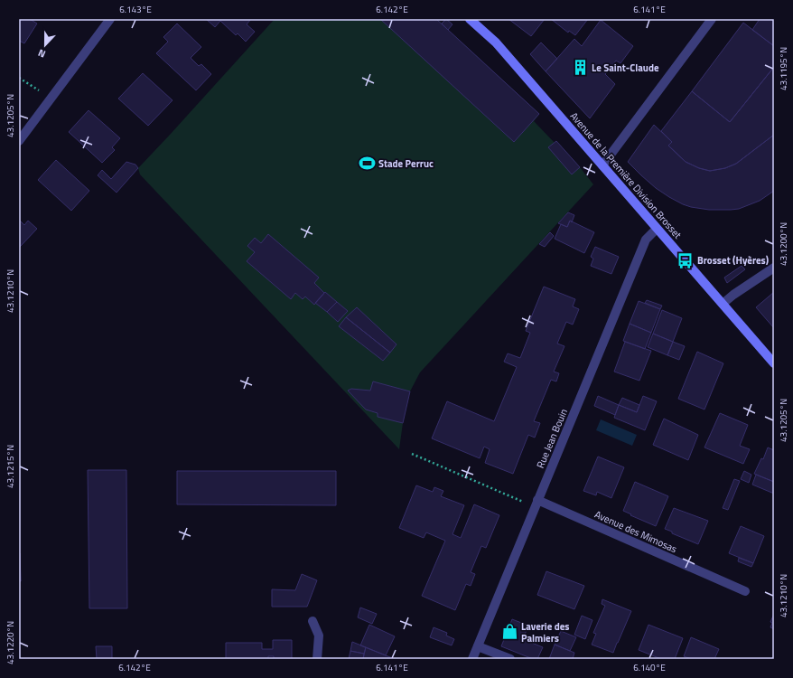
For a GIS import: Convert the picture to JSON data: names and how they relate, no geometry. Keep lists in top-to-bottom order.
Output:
{
  "streets": {
    "street": ["Avenue de la Première Division Brosset", "Rue Jean Bouin", "Avenue des Mimosas"]
  },
  "crossings": [
    ["Avenue de la Première Division Brosset", "Rue Jean Bouin"],
    ["Rue Jean Bouin", "Avenue des Mimosas"]
  ],
  "places": {
    "building": ["Le Saint-Claude"],
    "sports": ["Stade Perruc"],
    "bus stop": ["Brosset (Hyères)"],
    "shop": ["Laverie des Palmiers"]
  },
  "north": "bottom",
  "coordinates": [
    "6.143°E",
    "6.142°E",
    "6.141°E",
    "43.1195°N",
    "43.1205°N",
    "43.1200°N",
    "43.1210°N",
    "43.1215°N",
    "43.1220°N",
    "6.140°E"
  ]
}
